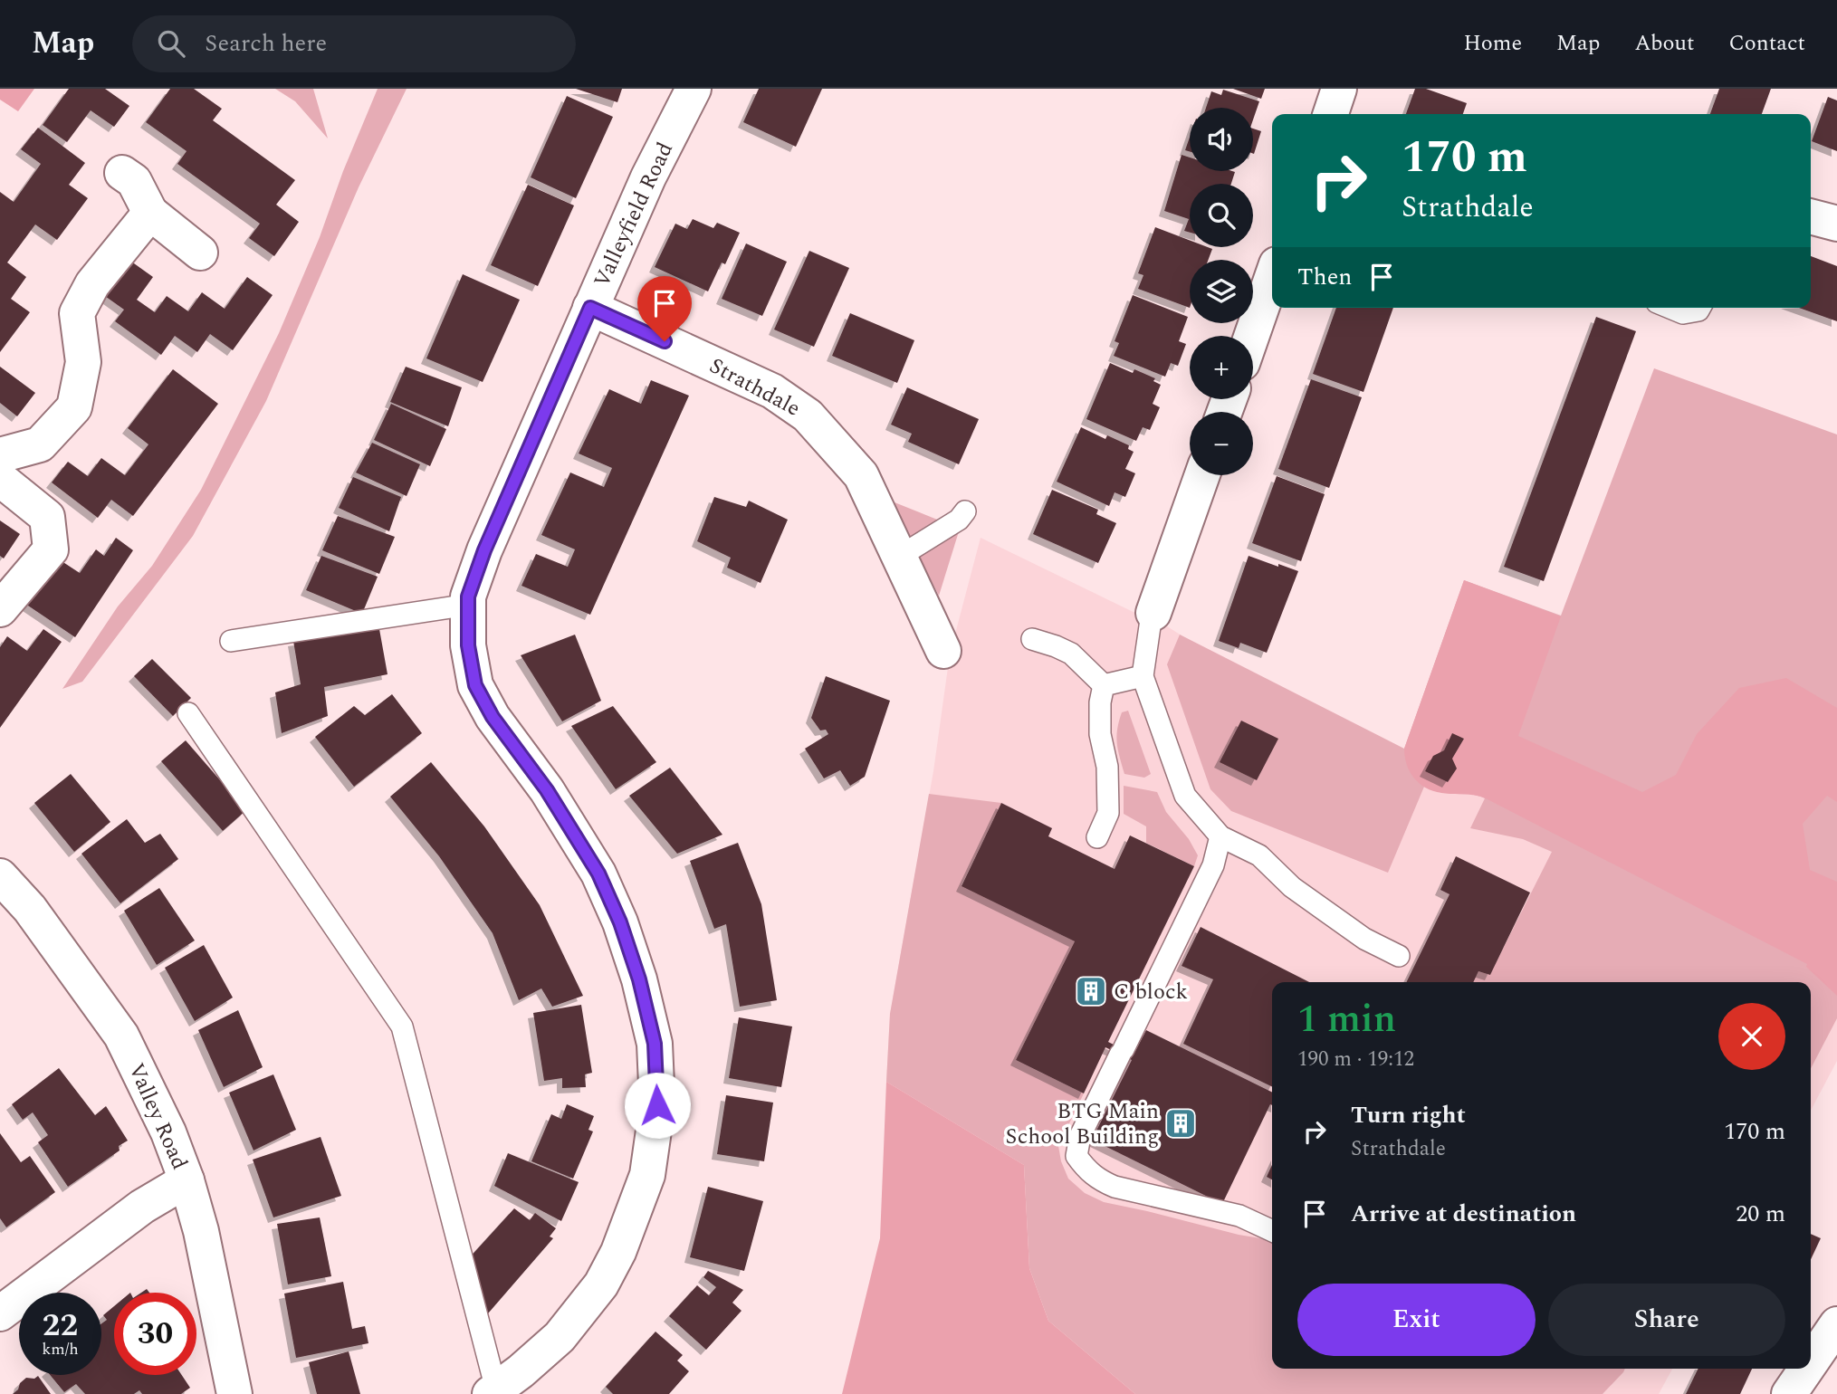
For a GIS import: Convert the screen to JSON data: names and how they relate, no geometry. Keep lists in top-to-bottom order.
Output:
{
  "streets": {
    "street": ["Valleyfield Road", "Strathdale", "Valley Road"]
  },
  "crossings": [
    ["Valleyfield Road", "Strathdale"]
  ],
  "places": {
    "building": ["C block", "BTG Main School Building"]
  },
  "page": {
    "header": "Map",
    "search": "Search here",
    "nav": [
      "Home",
      "Map",
      "About",
      "Contact"
    ],
    "map_buttons": ["+", "−"],
    "turn": ["170 m", "Strathdale"],
    "then": "Then",
    "heading": ["1 min", "190 m · 19:12"],
    "list": [
      {
        "name": "Turn right",
        "note": "Strathdale",
        "value": "170 m"
      },
      {
        "name": "Arrive at destination",
        "value": "20 m"
      }
    ],
    "buttons": ["Exit", "Share"],
    "speed": "22 km/h",
    "limit": "30"
  }
}
